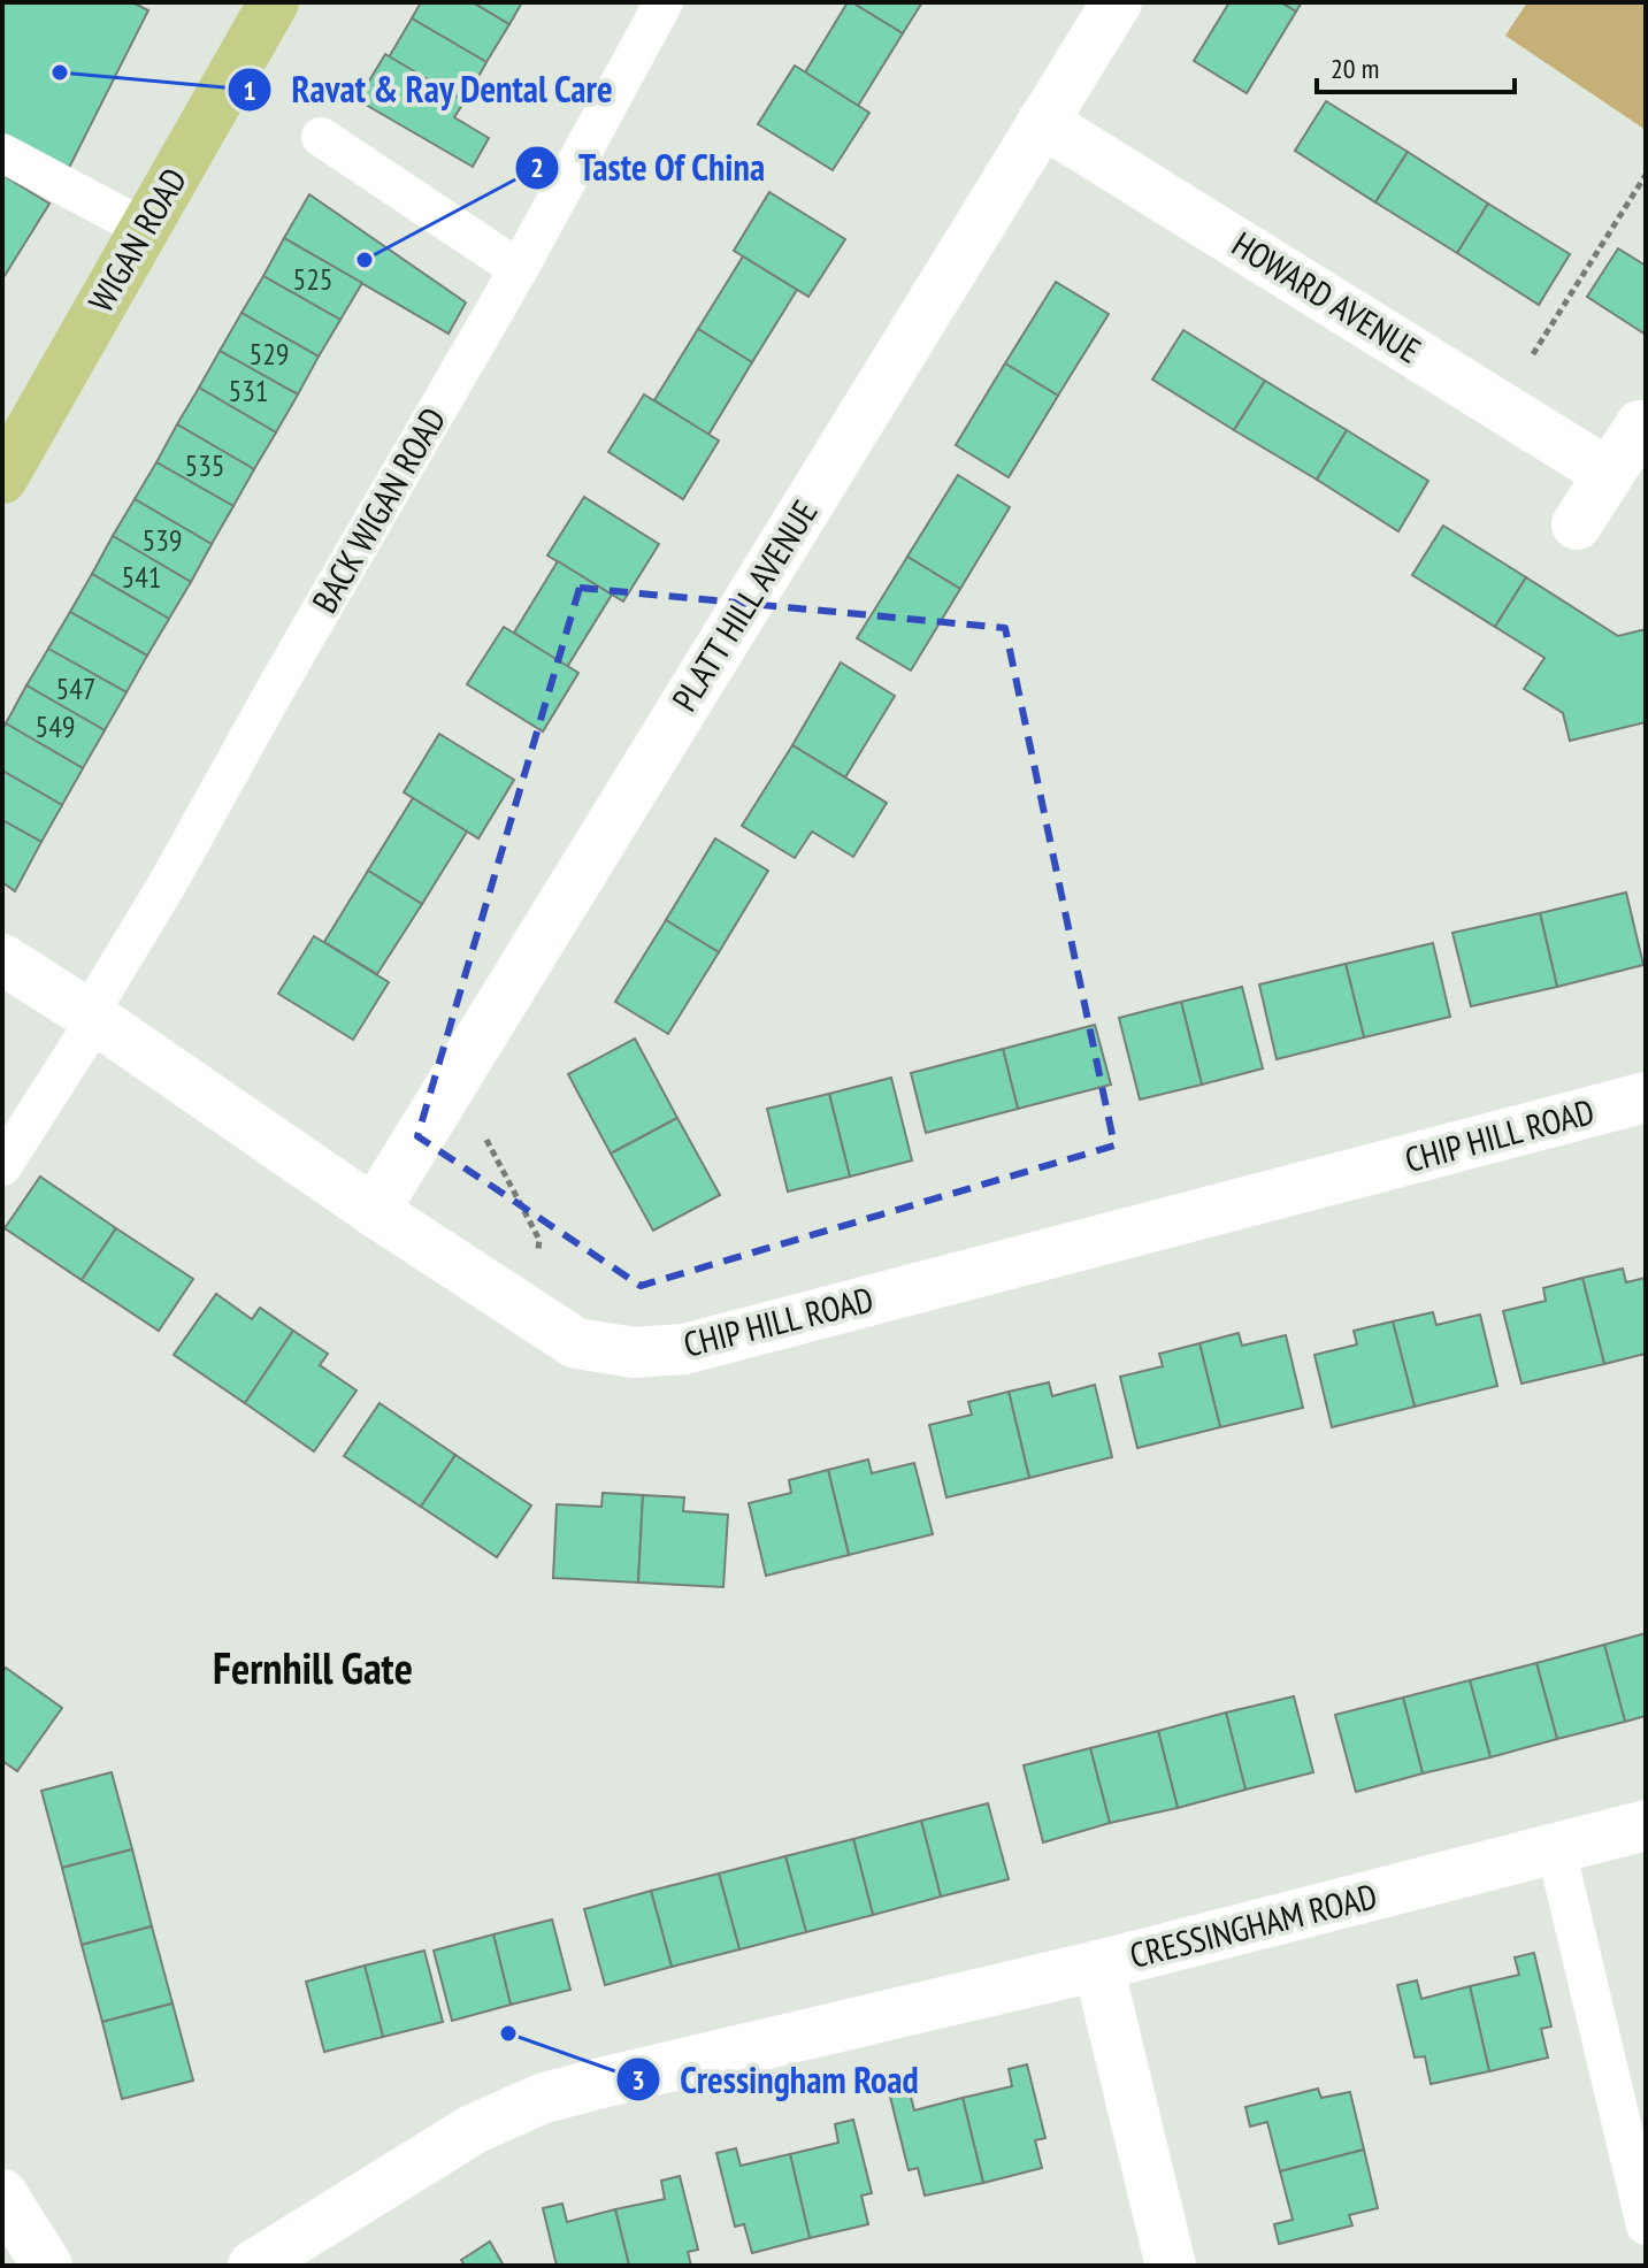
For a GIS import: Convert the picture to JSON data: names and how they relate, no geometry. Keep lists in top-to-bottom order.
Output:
{
  "streets": {
    "main road": ["WIGAN ROAD"],
    "street": [
      "HOWARD AVENUE",
      "PLATT HILL AVENUE",
      "CHIP HILL ROAD",
      "CRESSINGHAM ROAD"
    ],
    "lane": ["BACK WIGAN ROAD"]
  },
  "crossings": [
    ["HOWARD AVENUE", "PLATT HILL AVENUE"],
    ["BACK WIGAN ROAD", "CHIP HILL ROAD"],
    ["PLATT HILL AVENUE", "CHIP HILL ROAD"]
  ],
  "districts": ["Fernhill Gate"],
  "places": ["Ravat & Ray Dental Care", "Taste Of China", "Cressingham Road"],
  "house_numbers": [
    "525",
    "529",
    "531",
    "535",
    "539",
    "541",
    "547",
    "549"
  ],
  "scale_bar": "20 m"
}
